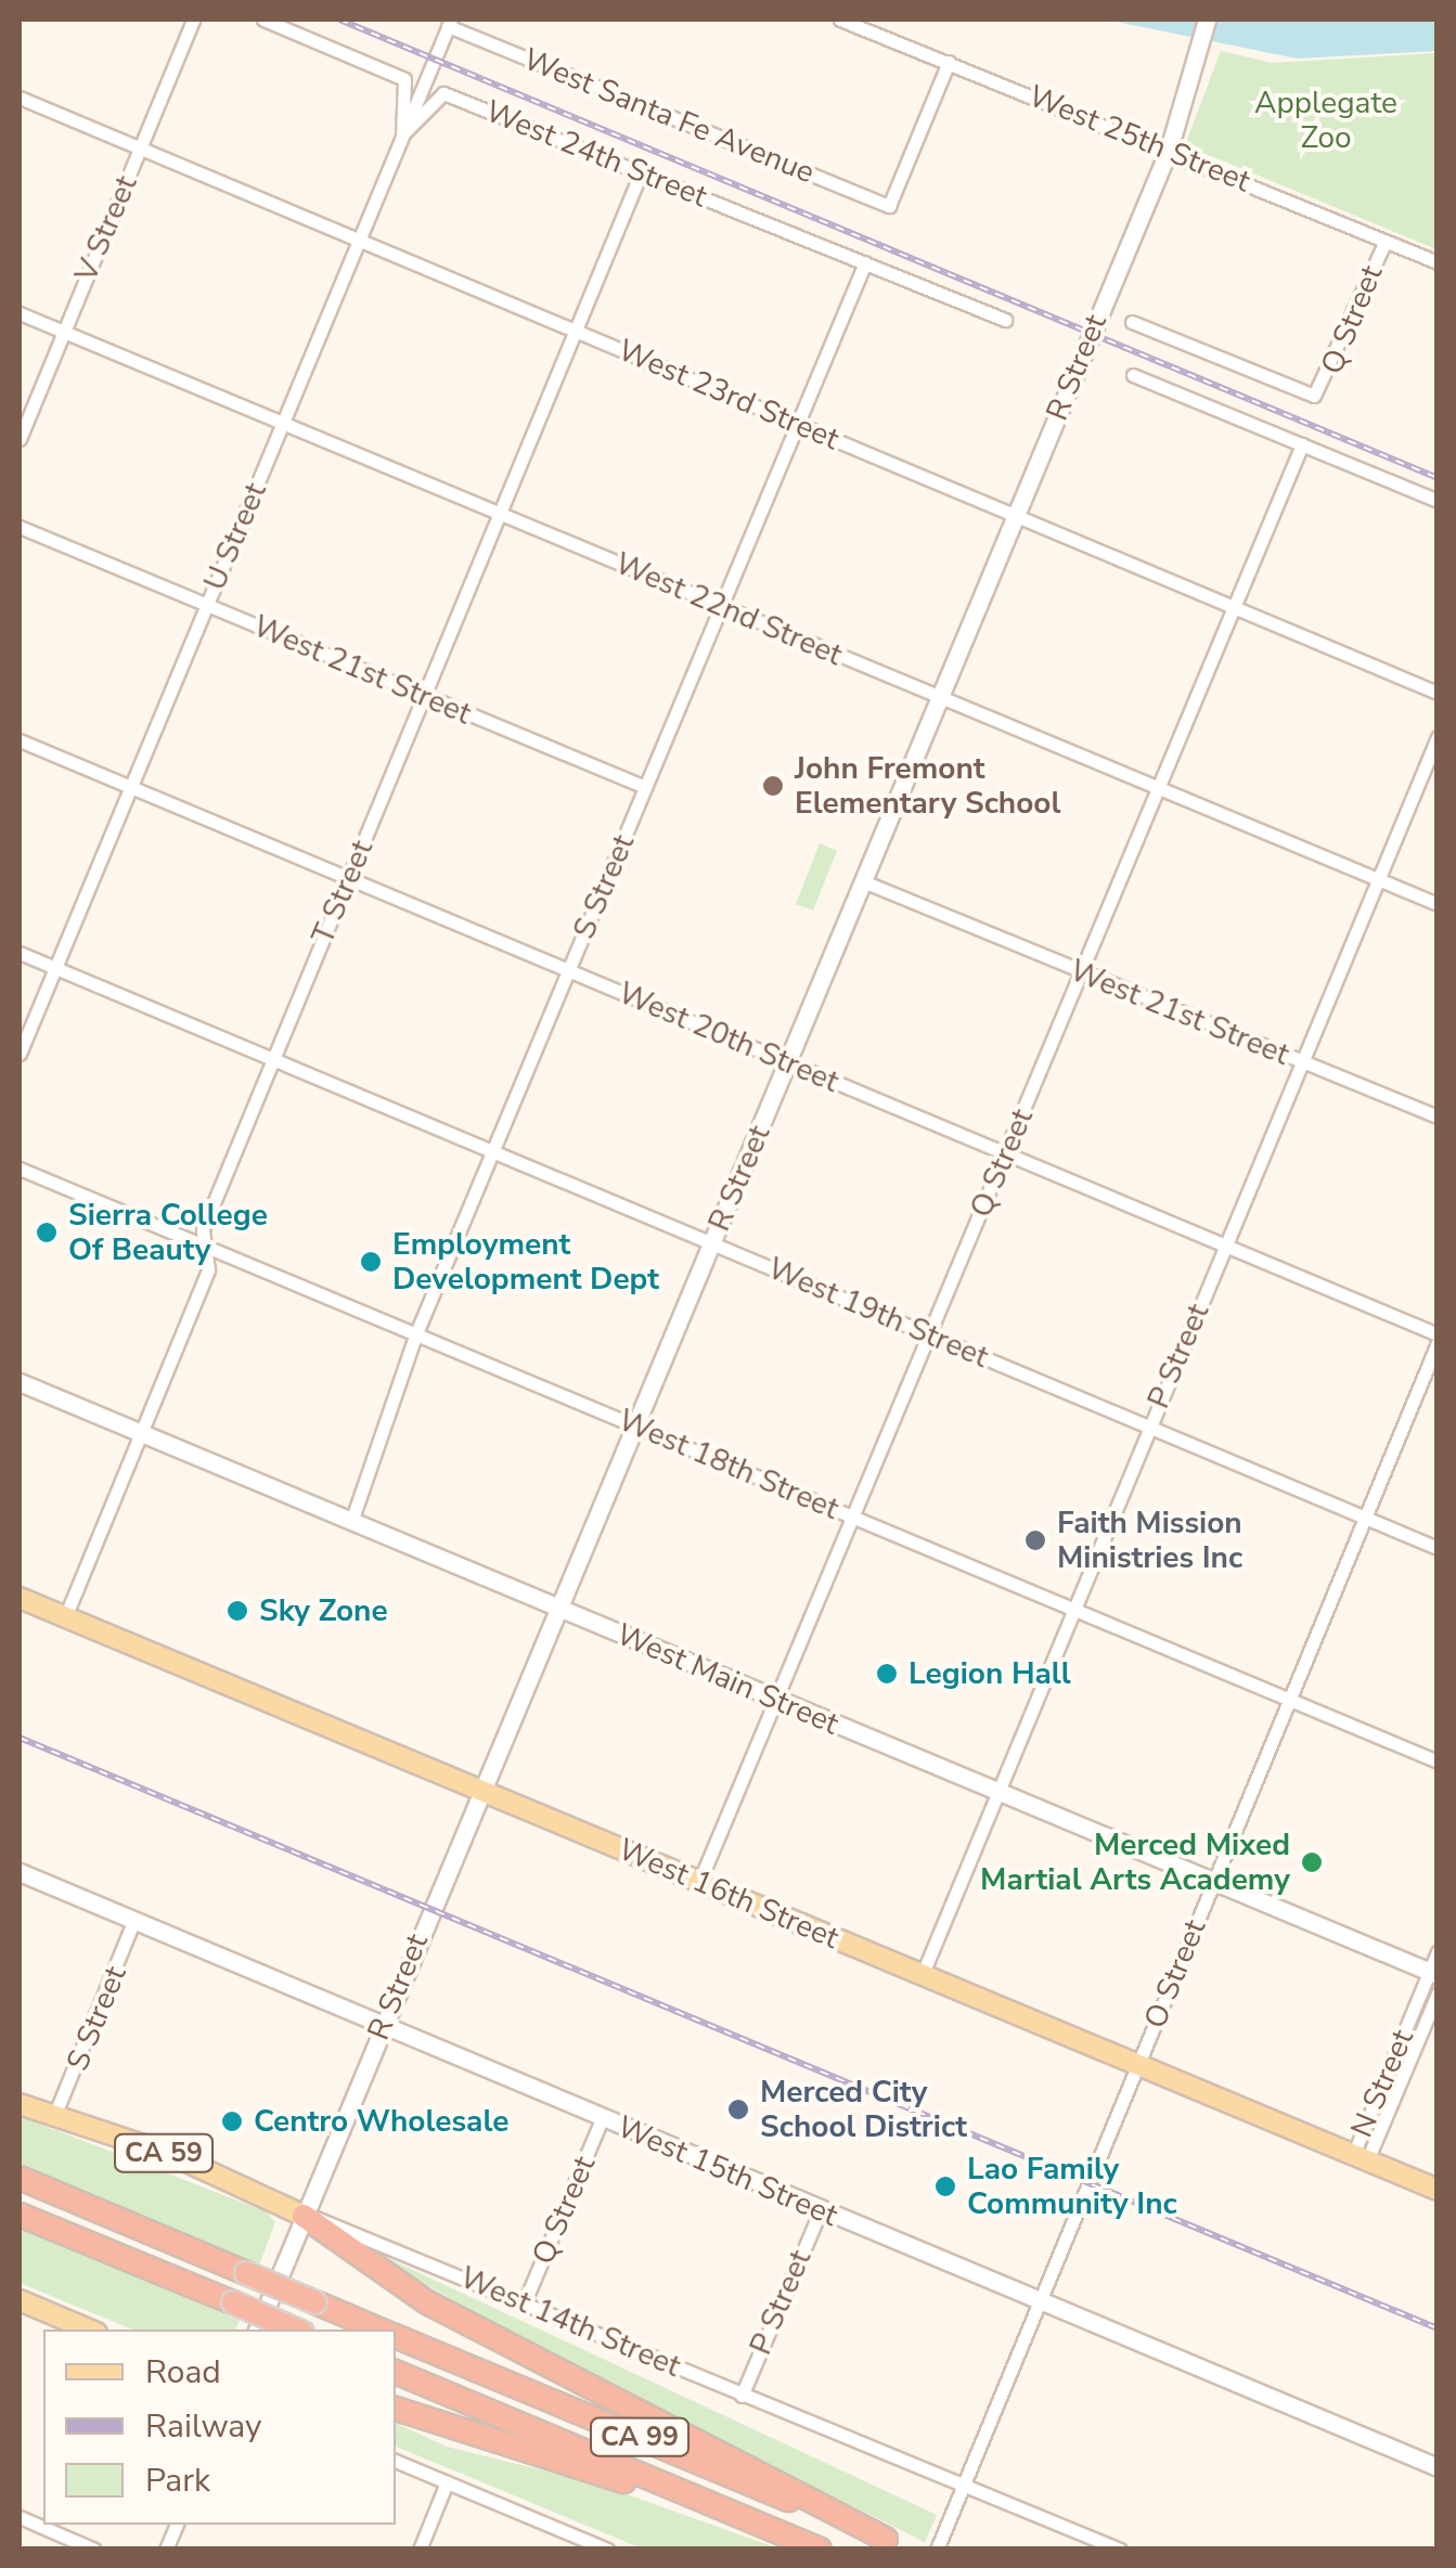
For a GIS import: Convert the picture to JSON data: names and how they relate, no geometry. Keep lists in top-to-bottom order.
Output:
{
  "streets": {
    "highway": ["CA 59", "CA 99"],
    "main road": ["West 16th Street", "West 14th Street"],
    "street": [
      "West Santa Fe Avenue",
      "West 25th Street",
      "West 24th Street",
      "V Street",
      "Q Street",
      "R Street",
      "West 23rd Street",
      "U Street",
      "West 22nd Street",
      "West 21st Street",
      "S Street",
      "T Street",
      "West 20th Street",
      "West 19th Street",
      "P Street",
      "West 18th Street",
      "West Main Street",
      "O Street",
      "N Street",
      "West 15th Street"
    ]
  },
  "crossings": [
    ["West Santa Fe Avenue", "West 25th Street"],
    ["West Santa Fe Avenue", "U Street"],
    ["West 25th Street", "Q Street"],
    ["West 25th Street", "R Street"],
    ["West 24th Street", "U Street"],
    ["West 24th Street", "S Street"],
    ["West 24th Street", "T Street"],
    ["V Street", "West 23rd Street"],
    ["V Street", "West 22nd Street"],
    ["Q Street", "West 23rd Street"],
    ["Q Street", "West 22nd Street"],
    ["Q Street", "West 21st Street"],
    ["Q Street", "West 20th Street"],
    ["Q Street", "West 19th Street"],
    ["Q Street", "West 18th Street"],
    ["Q Street", "West Main Street"],
    ["Q Street", "West 16th Street"],
    ["Q Street", "West 15th Street"],
    ["Q Street", "West 14th Street"],
    ["R Street", "West 23rd Street"],
    ["R Street", "West 22nd Street"],
    ["R Street", "West 21st Street"],
    ["R Street", "West 20th Street"],
    ["R Street", "West 19th Street"],
    ["R Street", "West 18th Street"],
    ["R Street", "West Main Street"],
    ["R Street", "West 16th Street"],
    ["R Street", "CA 59"],
    ["R Street", "West 15th Street"],
    ["R Street", "West 14th Street"],
    ["West 23rd Street", "U Street"],
    ["West 23rd Street", "S Street"],
    ["West 23rd Street", "T Street"],
    ["U Street", "West 22nd Street"],
    ["U Street", "West 21st Street"],
    ["U Street", "West 20th Street"],
    ["U Street", "West 19th Street"],
    ["West 22nd Street", "S Street"],
    ["West 22nd Street", "T Street"],
    ["West 22nd Street", "P Street"],
    ["West 21st Street", "S Street"],
    ["West 21st Street", "T Street"],
    ["West 21st Street", "P Street"],
    ["S Street", "West 20th Street"],
    ["S Street", "West 19th Street"],
    ["S Street", "West 18th Street"],
    ["S Street", "West Main Street"],
    ["S Street", "West 15th Street"],
    ["S Street", "West 14th Street"],
    ["T Street", "West 20th Street"],
    ["T Street", "West 19th Street"],
    ["T Street", "West 18th Street"],
    ["T Street", "West Main Street"],
    ["T Street", "West 16th Street"],
    ["West 20th Street", "P Street"],
    ["West 19th Street", "P Street"],
    ["West 19th Street", "O Street"],
    ["P Street", "West 18th Street"],
    ["P Street", "West Main Street"],
    ["P Street", "West 16th Street"],
    ["P Street", "West 15th Street"],
    ["P Street", "West 14th Street"],
    ["West 18th Street", "O Street"],
    ["West Main Street", "O Street"],
    ["West Main Street", "N Street"],
    ["West 16th Street", "O Street"],
    ["West 16th Street", "N Street"],
    ["O Street", "West 15th Street"],
    ["O Street", "West 14th Street"],
    ["CA 59", "West 14th Street"],
    ["CA 59", "CA 99"]
  ],
  "parks": ["Applegate Zoo"],
  "places": [
    "John Fremont Elementary School",
    "Sierra College Of Beauty",
    "Employment Development Dept",
    "Faith Mission Ministries Inc",
    "Sky Zone",
    "Legion Hall",
    "Merced Mixed Martial Arts Academy",
    "Merced City School District",
    "Centro Wholesale",
    "Lao Family Community Inc"
  ],
  "legend": ["Road", "Railway", "Park"]
}
